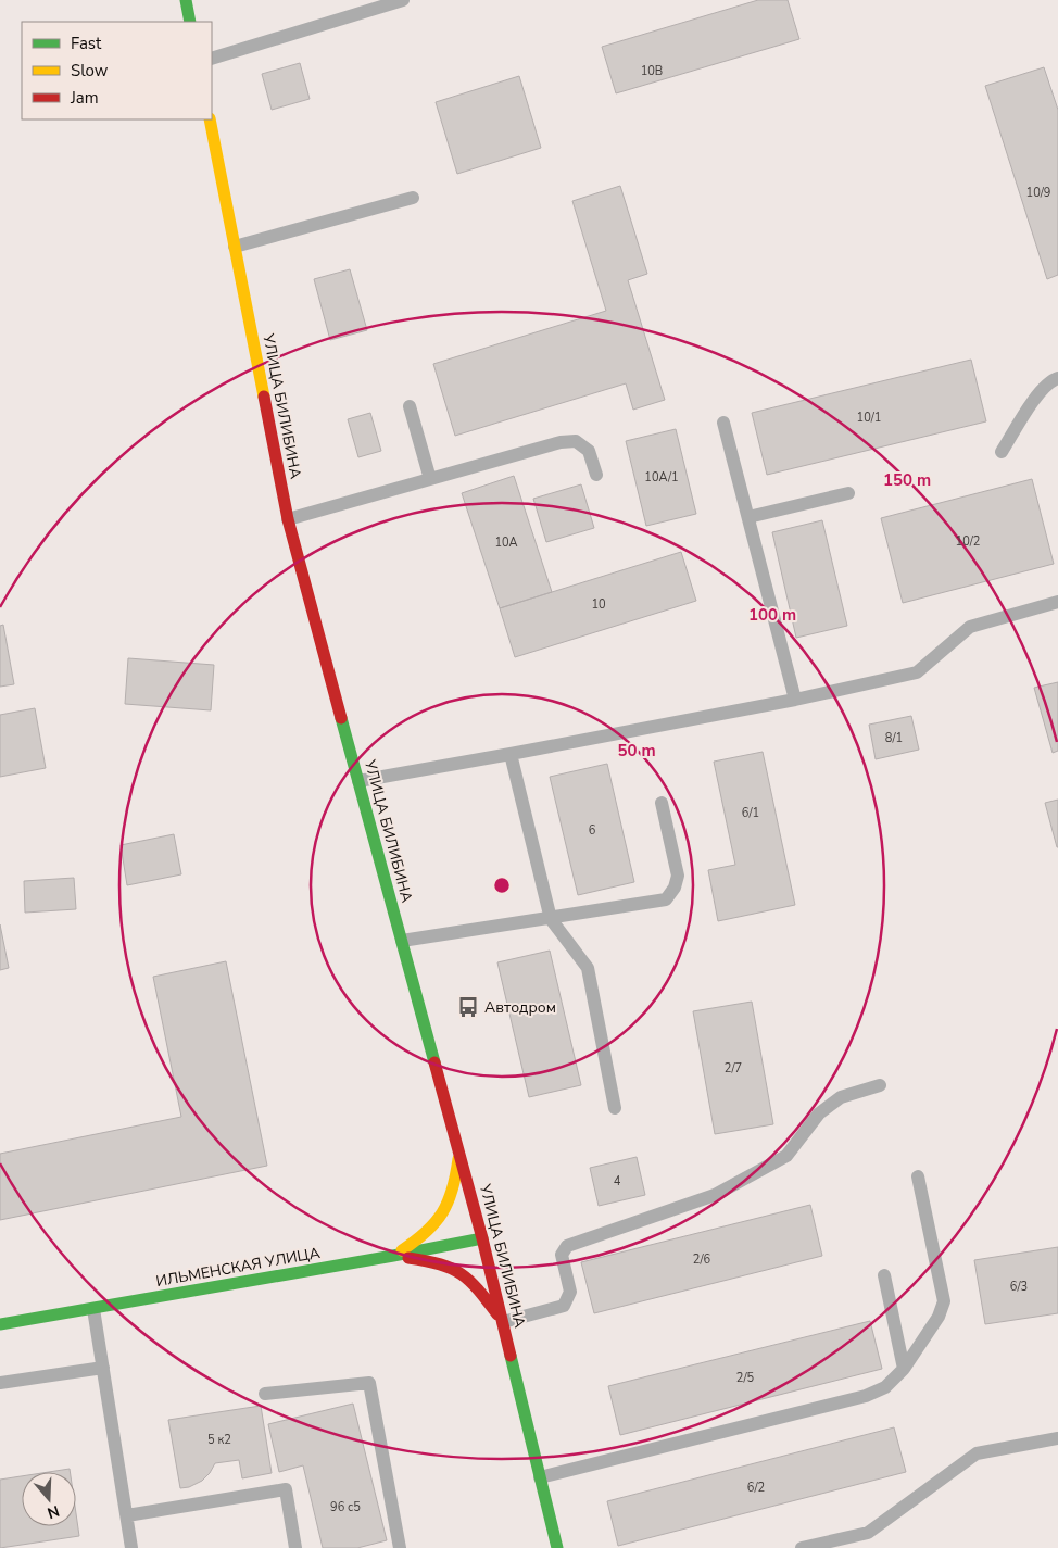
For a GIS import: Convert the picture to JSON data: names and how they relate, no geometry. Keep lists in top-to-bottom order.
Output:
{
  "streets": {
    "main road": ["УЛИЦА БИЛИБИНА", "ИЛЬМЕНСКАЯ УЛИЦА"]
  },
  "crossings": [
    ["УЛИЦА БИЛИБИНА", "ИЛЬМЕНСКАЯ УЛИЦА"]
  ],
  "places": {
    "bus stop": ["Автодром"]
  },
  "house_numbers": [
    "10В",
    "10/9",
    "10/1",
    "10А/1",
    "10/2",
    "10А",
    "10",
    "8/1",
    "6/1",
    "6",
    "2/7",
    "4",
    "2/6",
    "6/3",
    "2/5",
    "5 к2",
    "6/2",
    "96 с5"
  ],
  "legend": ["Fast", "Slow", "Jam"],
  "north": "bottom",
  "rings": ["150 m", "100 m", "50 m"]
}
